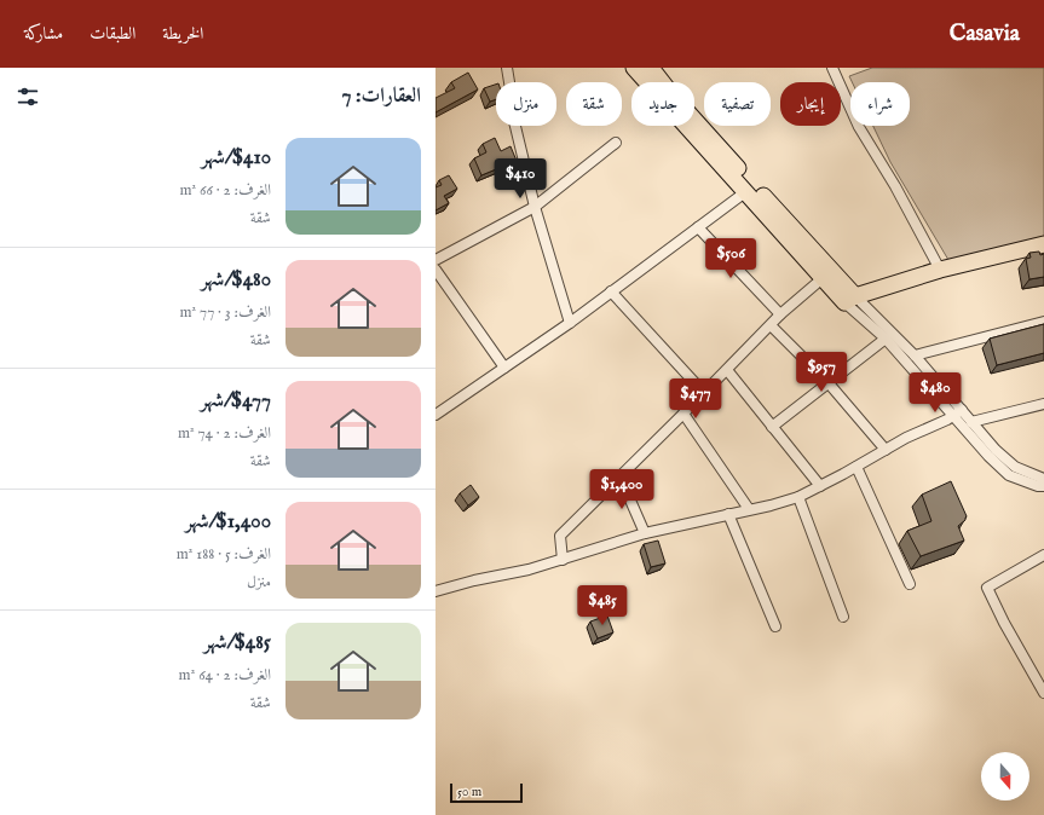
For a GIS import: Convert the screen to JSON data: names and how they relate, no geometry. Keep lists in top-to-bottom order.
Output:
{
  "scale_bar": "50 m",
  "north": "bottom",
  "page": {
    "header": "Casavia",
    "nav": ["الخريطة", "الطبقات", "مشاركة"],
    "heading": "العقارات: 7",
    "chip": [
      "شراء",
      "إيجار",
      "تصفية",
      "جديد",
      "شقة",
      "منزل"
    ],
    "list": [
      {
        "name": "$410/شهر",
        "note": "الغرف: 2 · 66 m² · شقة"
      },
      {
        "name": "$480/شهر",
        "note": "الغرف: 3 · 77 m² · شقة"
      },
      {
        "name": "$477/شهر",
        "note": "الغرف: 2 · 74 m² · شقة"
      },
      {
        "name": "$1,400/شهر",
        "note": "الغرف: 5 · 188 m² · منزل"
      },
      {
        "name": "$485/شهر",
        "note": "الغرف: 2 · 64 m² · شقة"
      }
    ],
    "price": [
      "$410",
      "$506",
      "$957",
      "$480",
      "$477",
      "$1,400",
      "$485"
    ],
    "scale": "50 m"
  }
}
